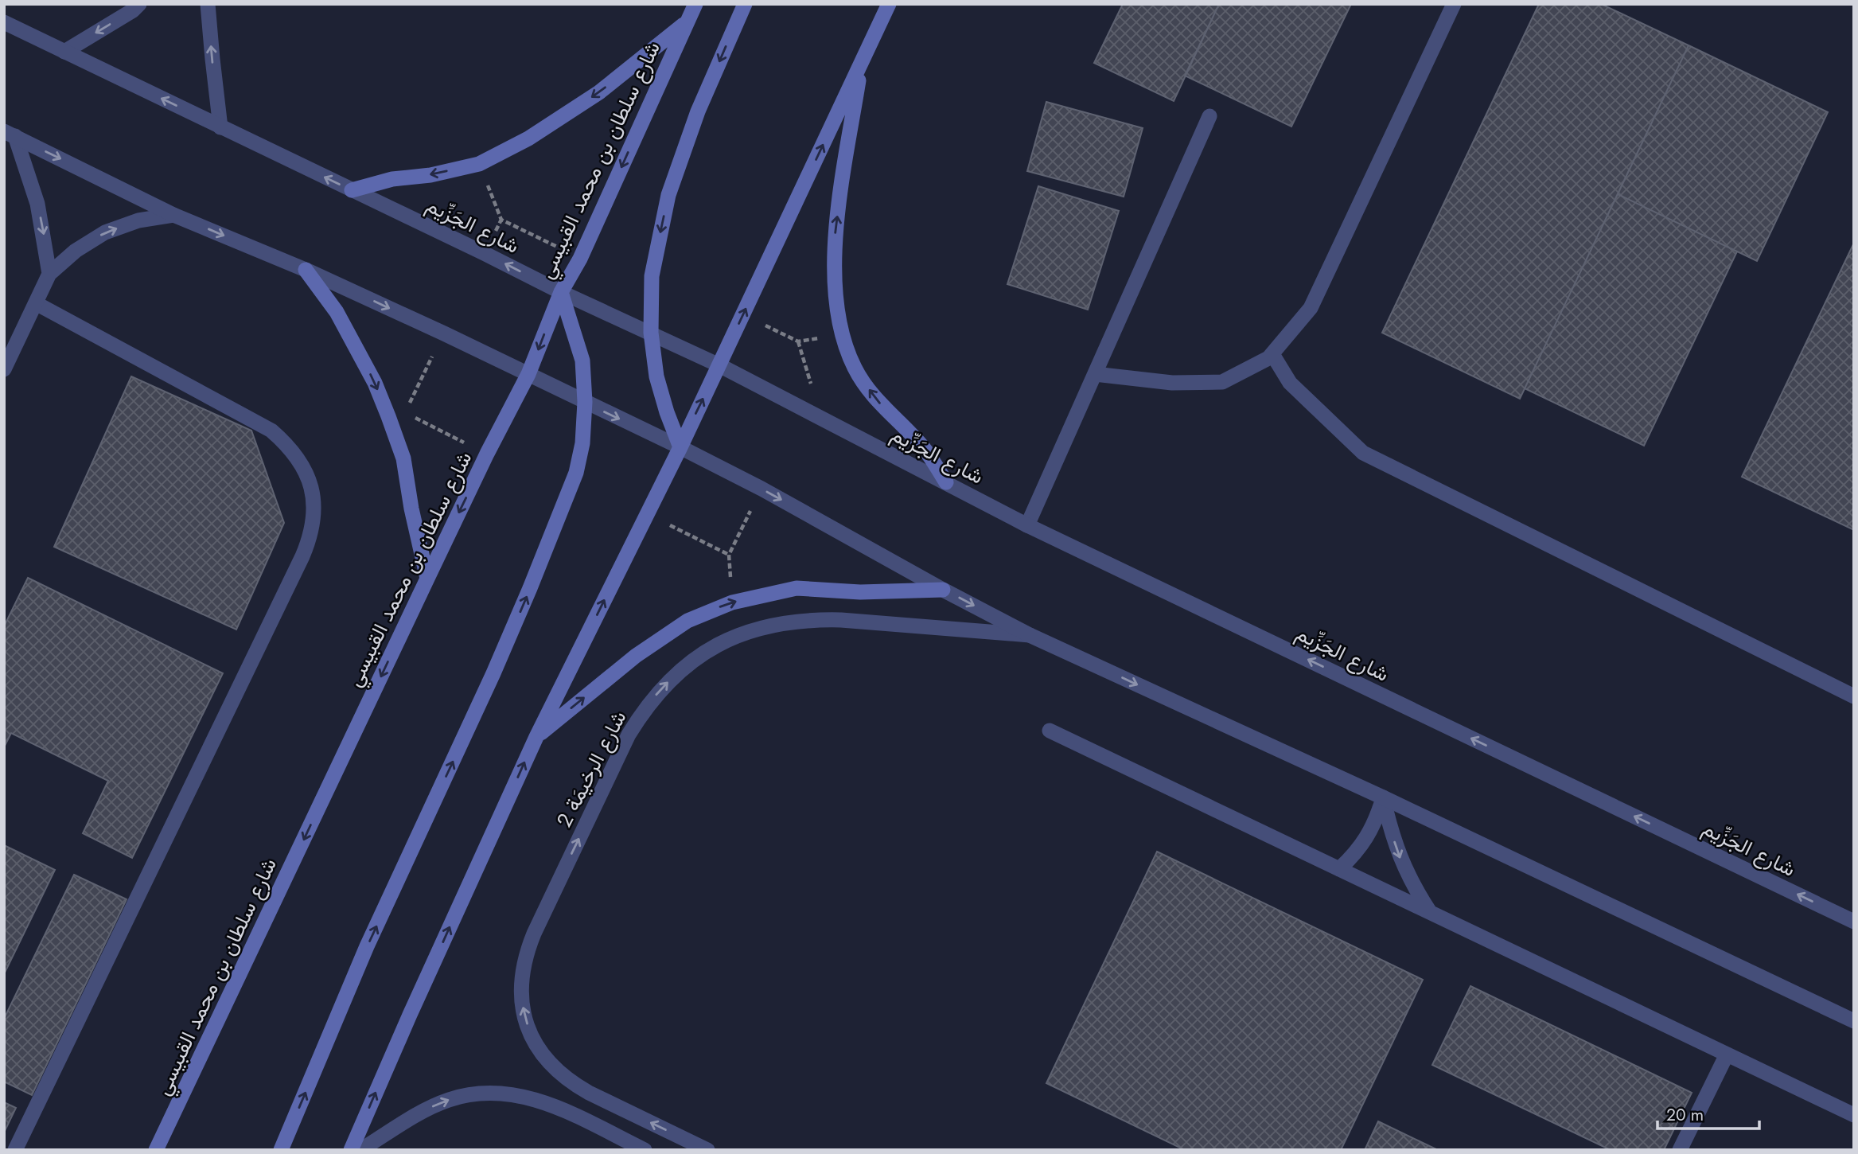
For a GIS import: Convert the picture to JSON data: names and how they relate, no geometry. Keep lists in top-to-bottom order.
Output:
{
  "streets": {
    "main road": ["شارع سلطان بن محمد القبيسي"],
    "street": ["شارع الجَزِّيم", "شارع الرخيمَة 2"]
  },
  "crossings": [
    ["شارع سلطان بن محمد القبيسي", "شارع الجَزِّيم"]
  ],
  "scale_bar": "20 m"
}
